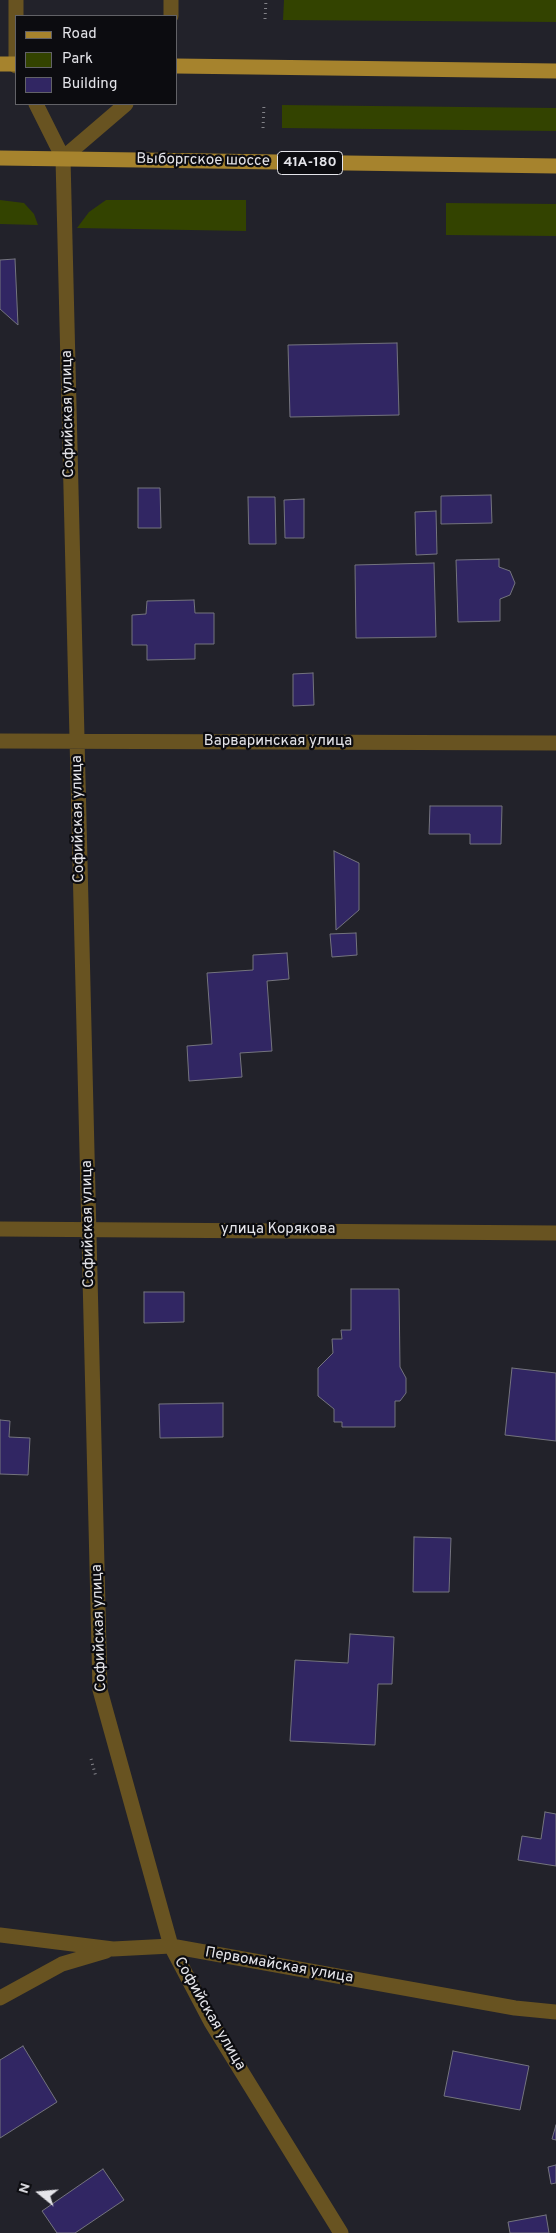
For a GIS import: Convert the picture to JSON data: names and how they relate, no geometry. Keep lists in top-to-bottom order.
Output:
{
  "streets": {
    "main road": ["Выборгское шоссе", "41А-180"],
    "street": [
      "Софийская улица",
      "Варваринская улица",
      "улица Корякова",
      "Первомайская улица"
    ]
  },
  "crossings": [
    ["Выборгское шоссе", "Софийская улица"],
    ["Софийская улица", "Варваринская улица"],
    ["Софийская улица", "улица Корякова"],
    ["Софийская улица", "Первомайская улица"]
  ],
  "legend": ["Road", "Park", "Building"],
  "north": "left"
}
